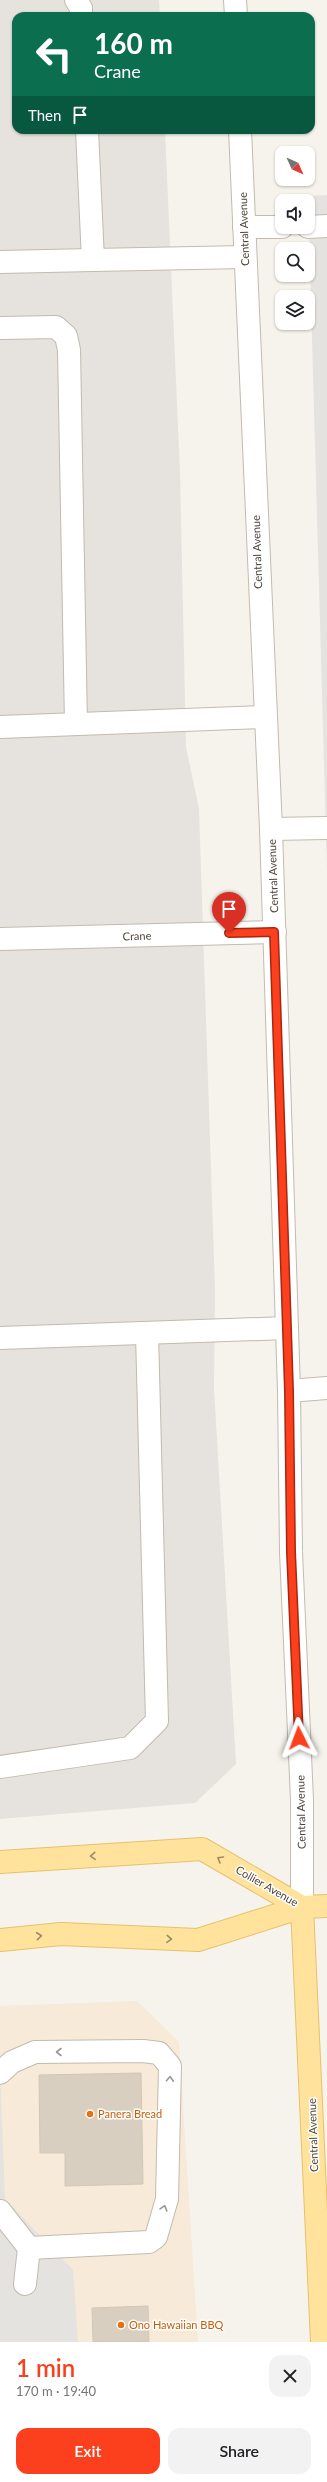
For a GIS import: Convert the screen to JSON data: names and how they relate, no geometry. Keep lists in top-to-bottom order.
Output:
{
  "streets": {
    "main road": ["Central Avenue", "Collier Avenue"],
    "street": ["Crane"]
  },
  "crossings": [
    ["Central Avenue", "Crane"],
    ["Central Avenue", "Collier Avenue"]
  ],
  "places": ["Panera Bread", "Ono Hawaiian BBQ"],
  "north": "bottom right",
  "page": {
    "turn": ["160 m", "Crane"],
    "then": "Then",
    "heading": ["1 min", "170 m · 19:40"],
    "buttons": ["Exit", "Share"]
  }
}
